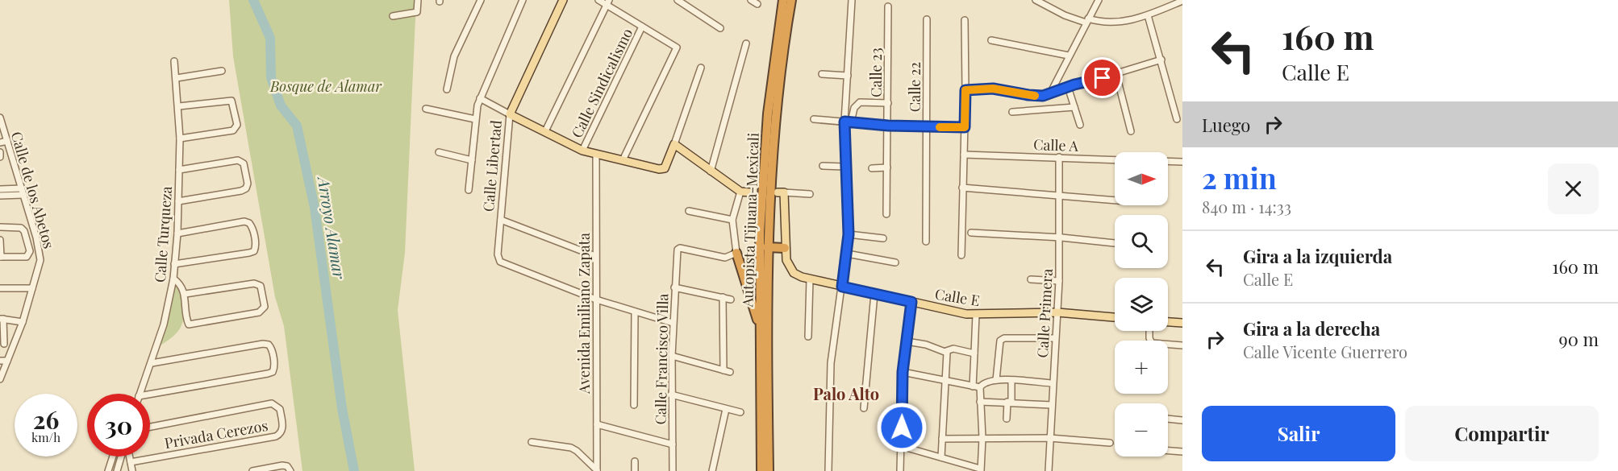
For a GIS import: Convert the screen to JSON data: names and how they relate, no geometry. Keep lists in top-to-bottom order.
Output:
{
  "streets": {
    "highway": ["Autopista Tijuana-Mexicali"],
    "main road": ["Calle Libertad", "Calle E"],
    "street": [
      "Calle 23",
      "Calle Sindicalismo",
      "Calle 22",
      "Calle A",
      "Calle de los Abetos",
      "Calle Turqueza",
      "Avenida Emiliano Zapata",
      "Calle Primera",
      "Calle Francisco Villa",
      "Privada Cerezos"
    ]
  },
  "crossings": [
    ["Calle A", "Calle Primera"],
    ["Calle Libertad", "Avenida Emiliano Zapata"],
    ["Calle E", "Calle Primera"]
  ],
  "districts": ["Palo Alto"],
  "water": ["Arroyo Alamar"],
  "parks": ["Bosque de Alamar"],
  "north": "right",
  "page": {
    "turn": ["160 m", "Calle E"],
    "then": "Luego",
    "heading": ["2 min", "840 m · 14:33"],
    "map_buttons": ["+", "−"],
    "list": [
      {
        "name": "Gira a la izquierda",
        "note": "Calle E",
        "value": "160 m"
      },
      {
        "name": "Gira a la derecha",
        "note": "Calle Vicente Guerrero",
        "value": "90 m"
      }
    ],
    "speed": "26 km/h",
    "limit": "30",
    "buttons": ["Salir", "Compartir"]
  }
}
